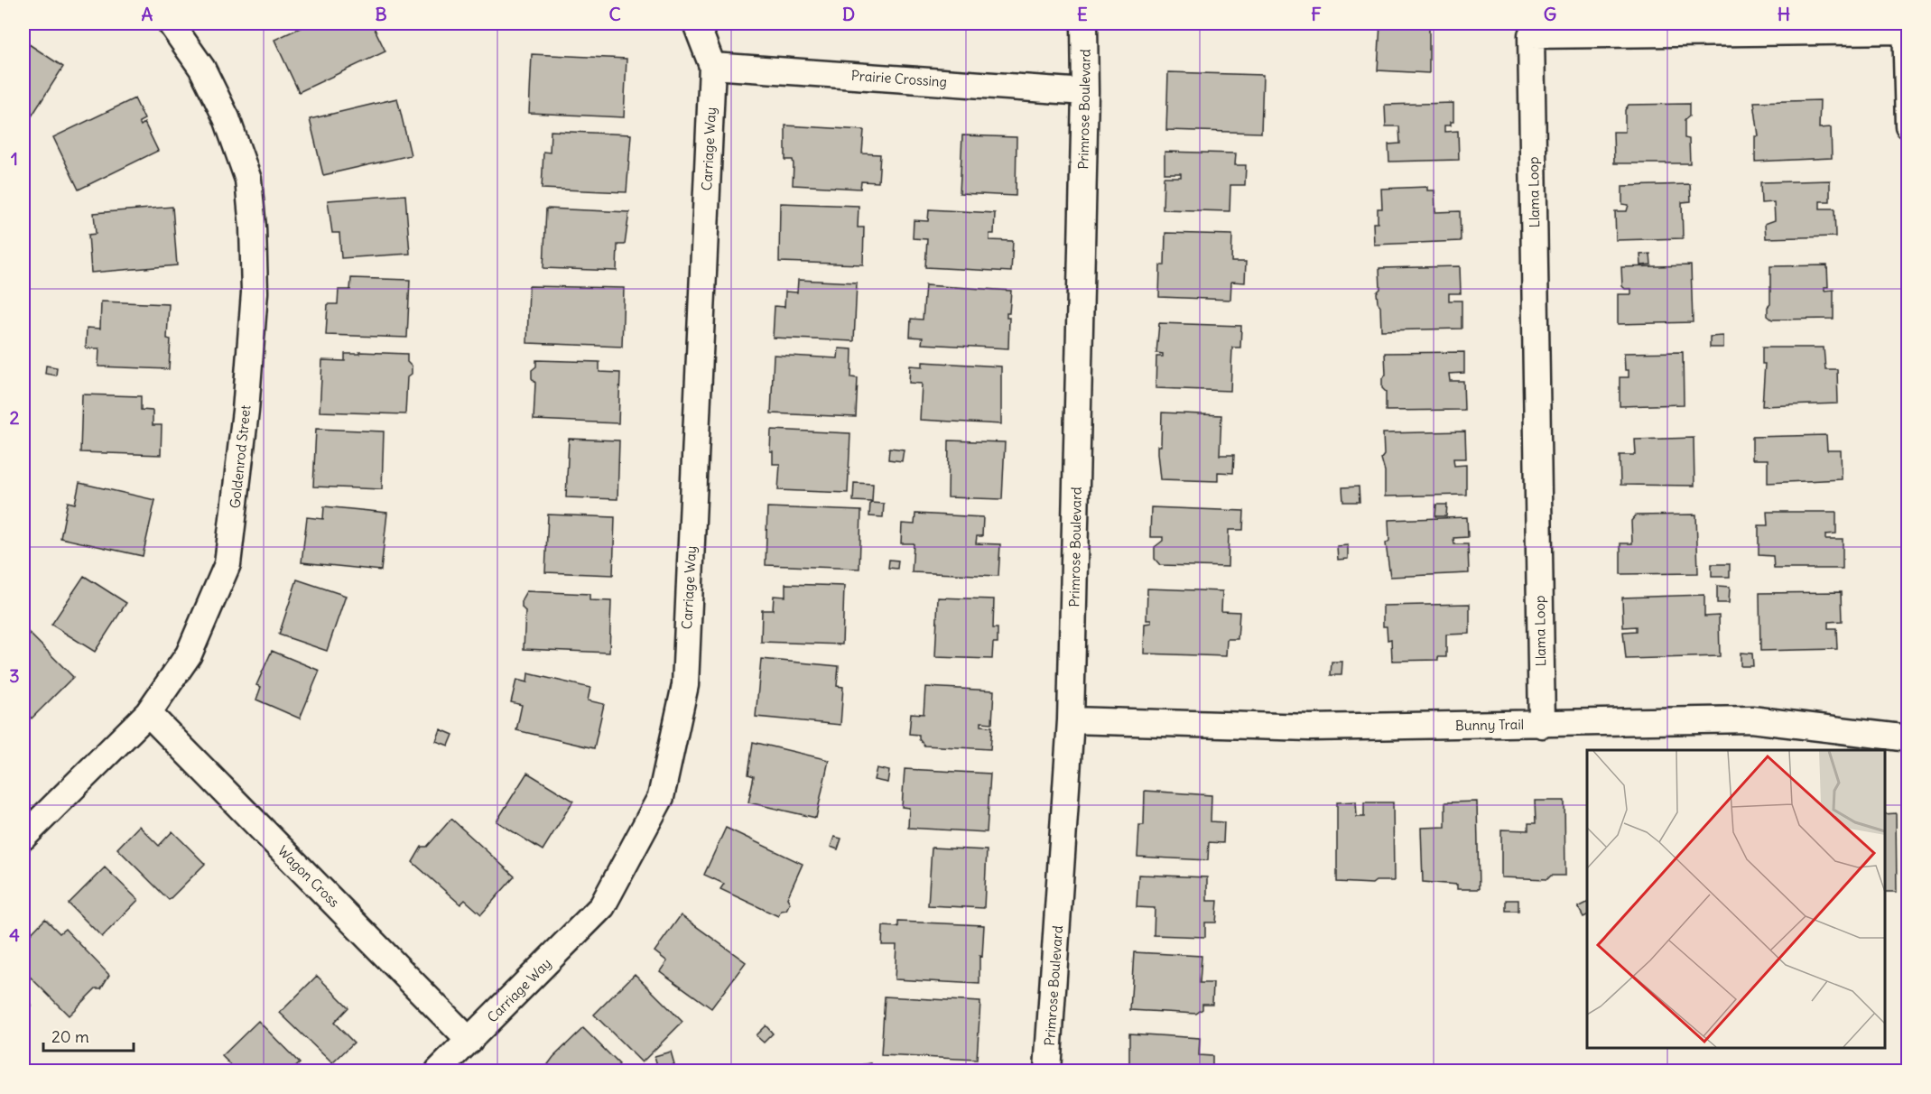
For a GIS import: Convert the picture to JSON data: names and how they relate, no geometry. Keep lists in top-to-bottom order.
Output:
{
  "streets": {
    "street": [
      "Prairie Crossing",
      "Primrose Boulevard",
      "Carriage Way",
      "Llama Loop",
      "Goldenrod Street",
      "Bunny Trail",
      "Wagon Cross"
    ]
  },
  "crossings": [
    ["Prairie Crossing", "Primrose Boulevard"],
    ["Prairie Crossing", "Carriage Way"],
    ["Primrose Boulevard", "Bunny Trail"],
    ["Carriage Way", "Wagon Cross"],
    ["Llama Loop", "Bunny Trail"],
    ["Goldenrod Street", "Wagon Cross"]
  ],
  "scale_bar": "20 m",
  "grid": {
    "columns": [
      "A",
      "B",
      "C",
      "D",
      "E",
      "F",
      "G",
      "H"
    ],
    "rows": [
      "1",
      "2",
      "3",
      "4"
    ]
  }
}
